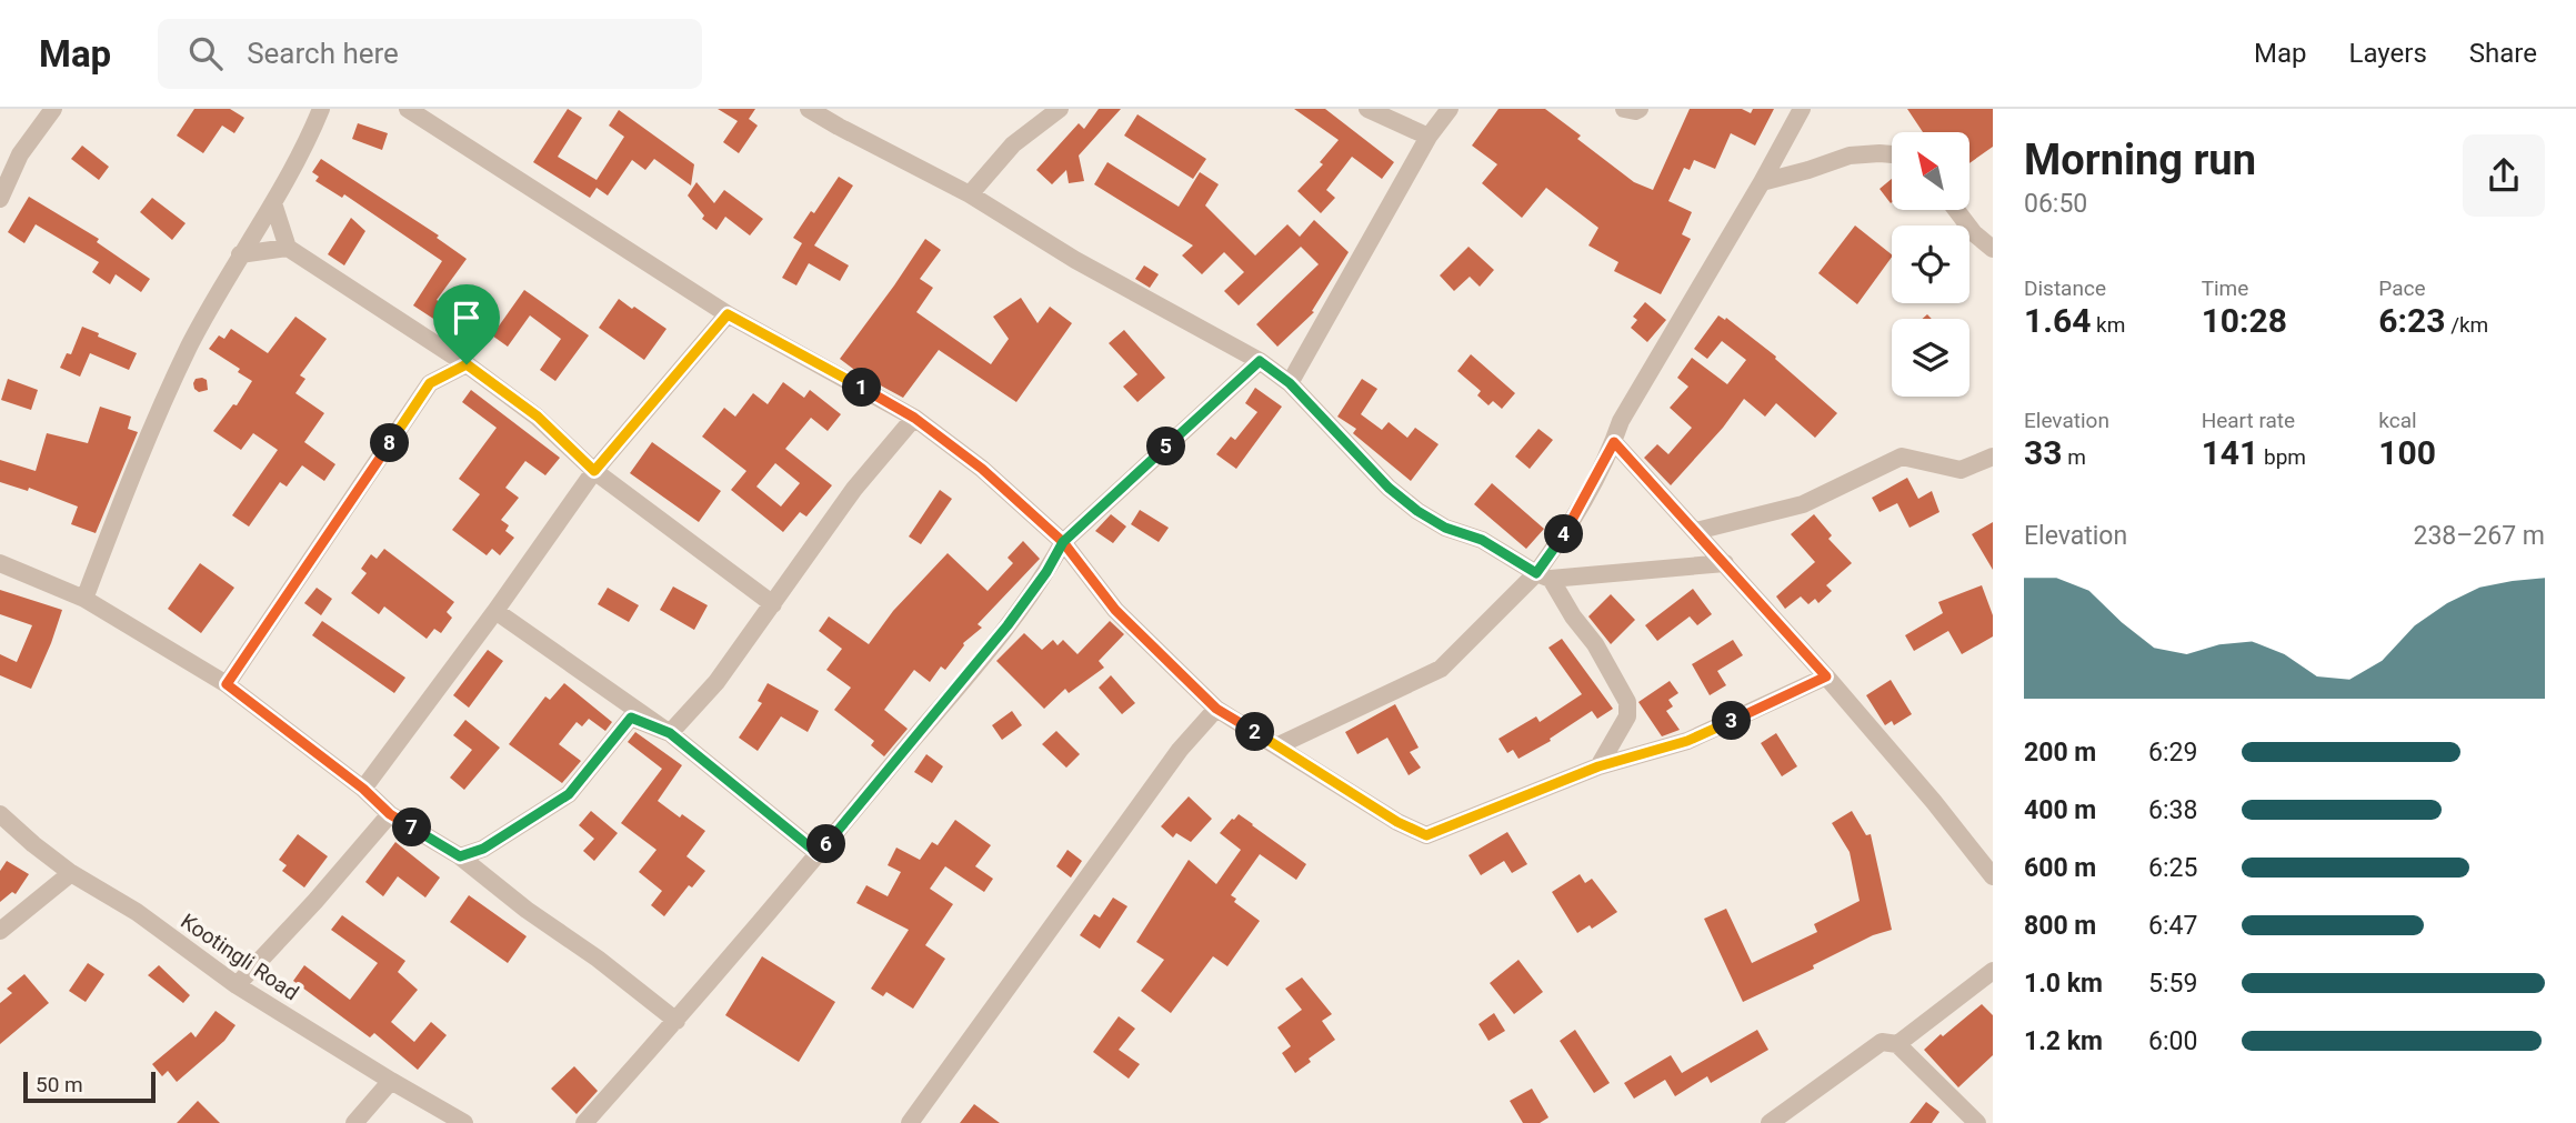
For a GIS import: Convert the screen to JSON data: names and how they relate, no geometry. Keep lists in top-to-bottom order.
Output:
{
  "streets": {
    "street": ["Kootingli Road"]
  },
  "scale_bar": "50 m",
  "north": "top left",
  "page": {
    "header": "Map",
    "search": "Search here",
    "nav": ["Map", "Layers", "Share"],
    "heading": ["Morning run", "06:50"],
    "stats": [
      ["Distance", "1.64 km"],
      ["Time", "10:28"],
      ["Pace", "6:23 /km"],
      ["Elevation", "33 m"],
      ["Heart rate", "141 bpm"],
      ["kcal", "100"]
    ],
    "pins": [
      "1",
      "8",
      "5",
      "4",
      "3",
      "2",
      "7",
      "6"
    ],
    "chart": ["Elevation", "238–267 m"],
    "list": [
      {
        "name": "200 m",
        "note": "6:29"
      },
      {
        "name": "400 m",
        "note": "6:38"
      },
      {
        "name": "600 m",
        "note": "6:25"
      },
      {
        "name": "800 m",
        "note": "6:47"
      },
      {
        "name": "1.0 km",
        "note": "5:59"
      },
      {
        "name": "1.2 km",
        "note": "6:00"
      }
    ],
    "scale": "50 m"
  }
}
